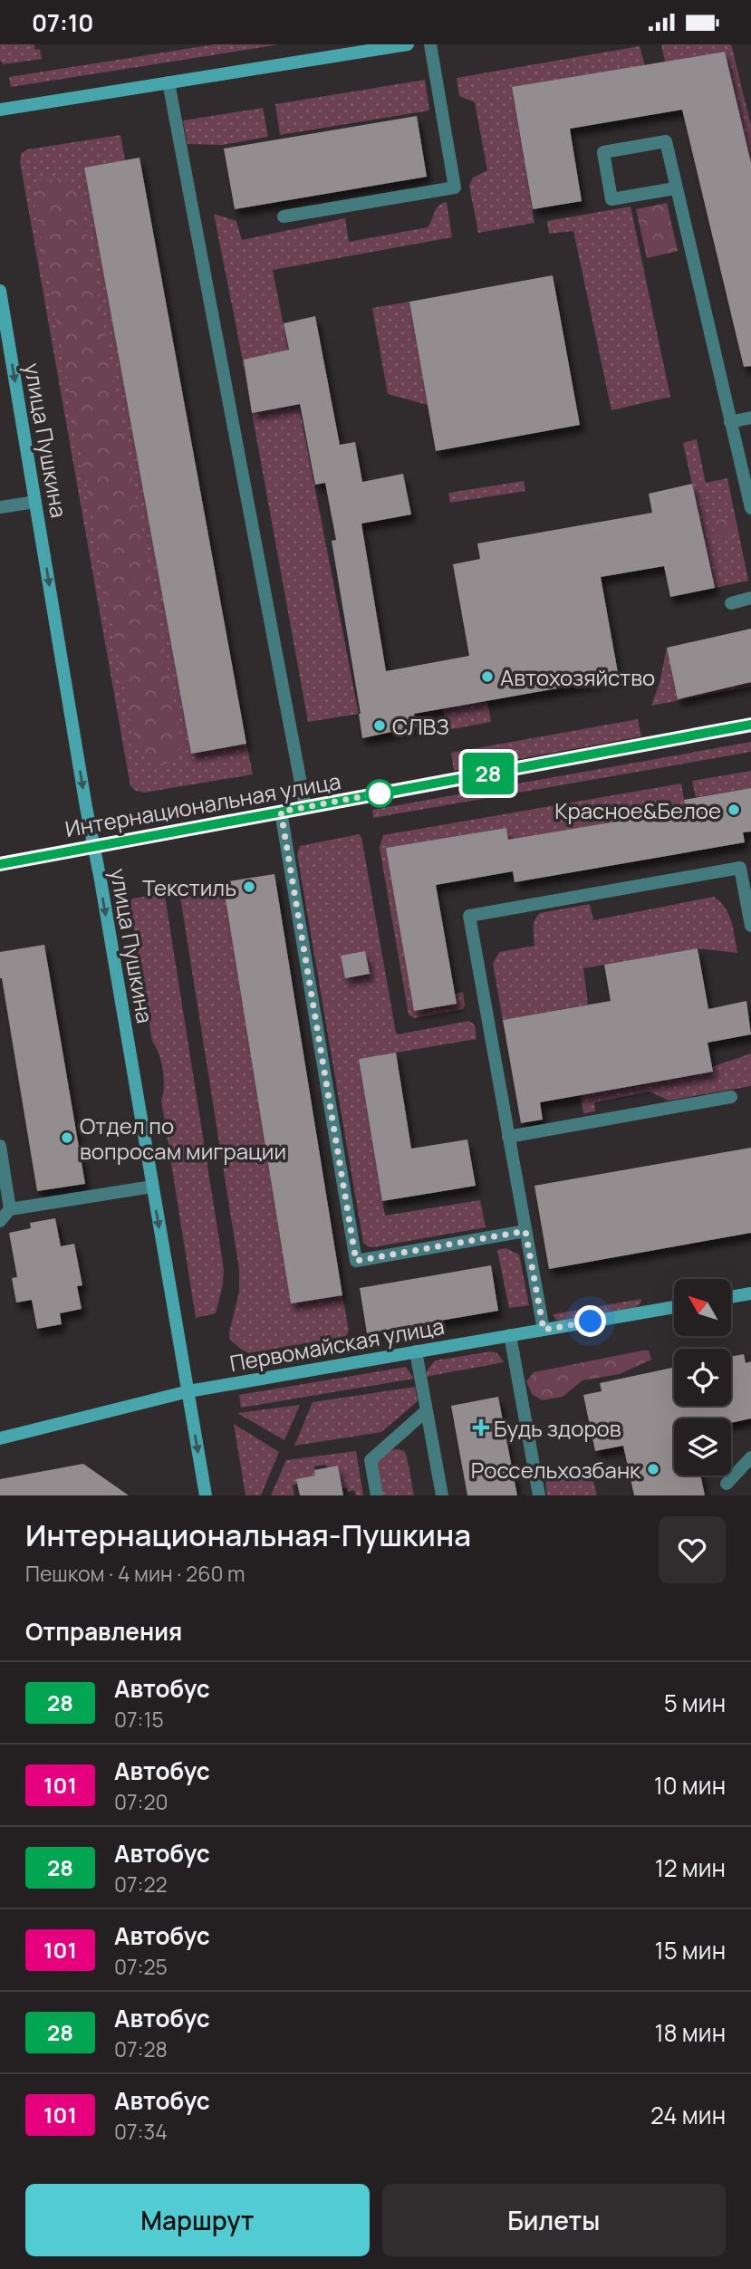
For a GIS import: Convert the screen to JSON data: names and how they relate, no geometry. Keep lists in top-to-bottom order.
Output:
{
  "streets": {
    "street": ["улица Пушкина", "Интернациональная улица", "Первомайская улица"]
  },
  "crossings": [
    ["улица Пушкина", "Интернациональная улица"],
    ["улица Пушкина", "Первомайская улица"]
  ],
  "one_way": ["улица Пушкина"],
  "places": {
    "other": [
      "Автохозяйство",
      "СЛВЗ",
      "Красное&Белое",
      "Текстиль",
      "Отдел по вопросам миграции",
      "Россельхозбанк"
    ],
    "health": ["Будь здоров"]
  },
  "lines": ["bus line 28"],
  "north": "top left",
  "page": {
    "status": "07:10",
    "on_map": "28",
    "heading": [
      ["Интернациональная-Пушкина", "Пешком · 4 мин · 260 m"],
      "Отправления"
    ],
    "list": [
      {
        "mark": "28",
        "name": "Автобус",
        "note": "07:15",
        "value": "5 мин"
      },
      {
        "mark": "101",
        "name": "Автобус",
        "note": "07:20",
        "value": "10 мин"
      },
      {
        "mark": "28",
        "name": "Автобус",
        "note": "07:22",
        "value": "12 мин"
      },
      {
        "mark": "101",
        "name": "Автобус",
        "note": "07:25",
        "value": "15 мин"
      },
      {
        "mark": "28",
        "name": "Автобус",
        "note": "07:28",
        "value": "18 мин"
      },
      {
        "mark": "101",
        "name": "Автобус",
        "note": "07:34",
        "value": "24 мин"
      }
    ],
    "buttons": ["Маршрут", "Билеты"]
  }
}
